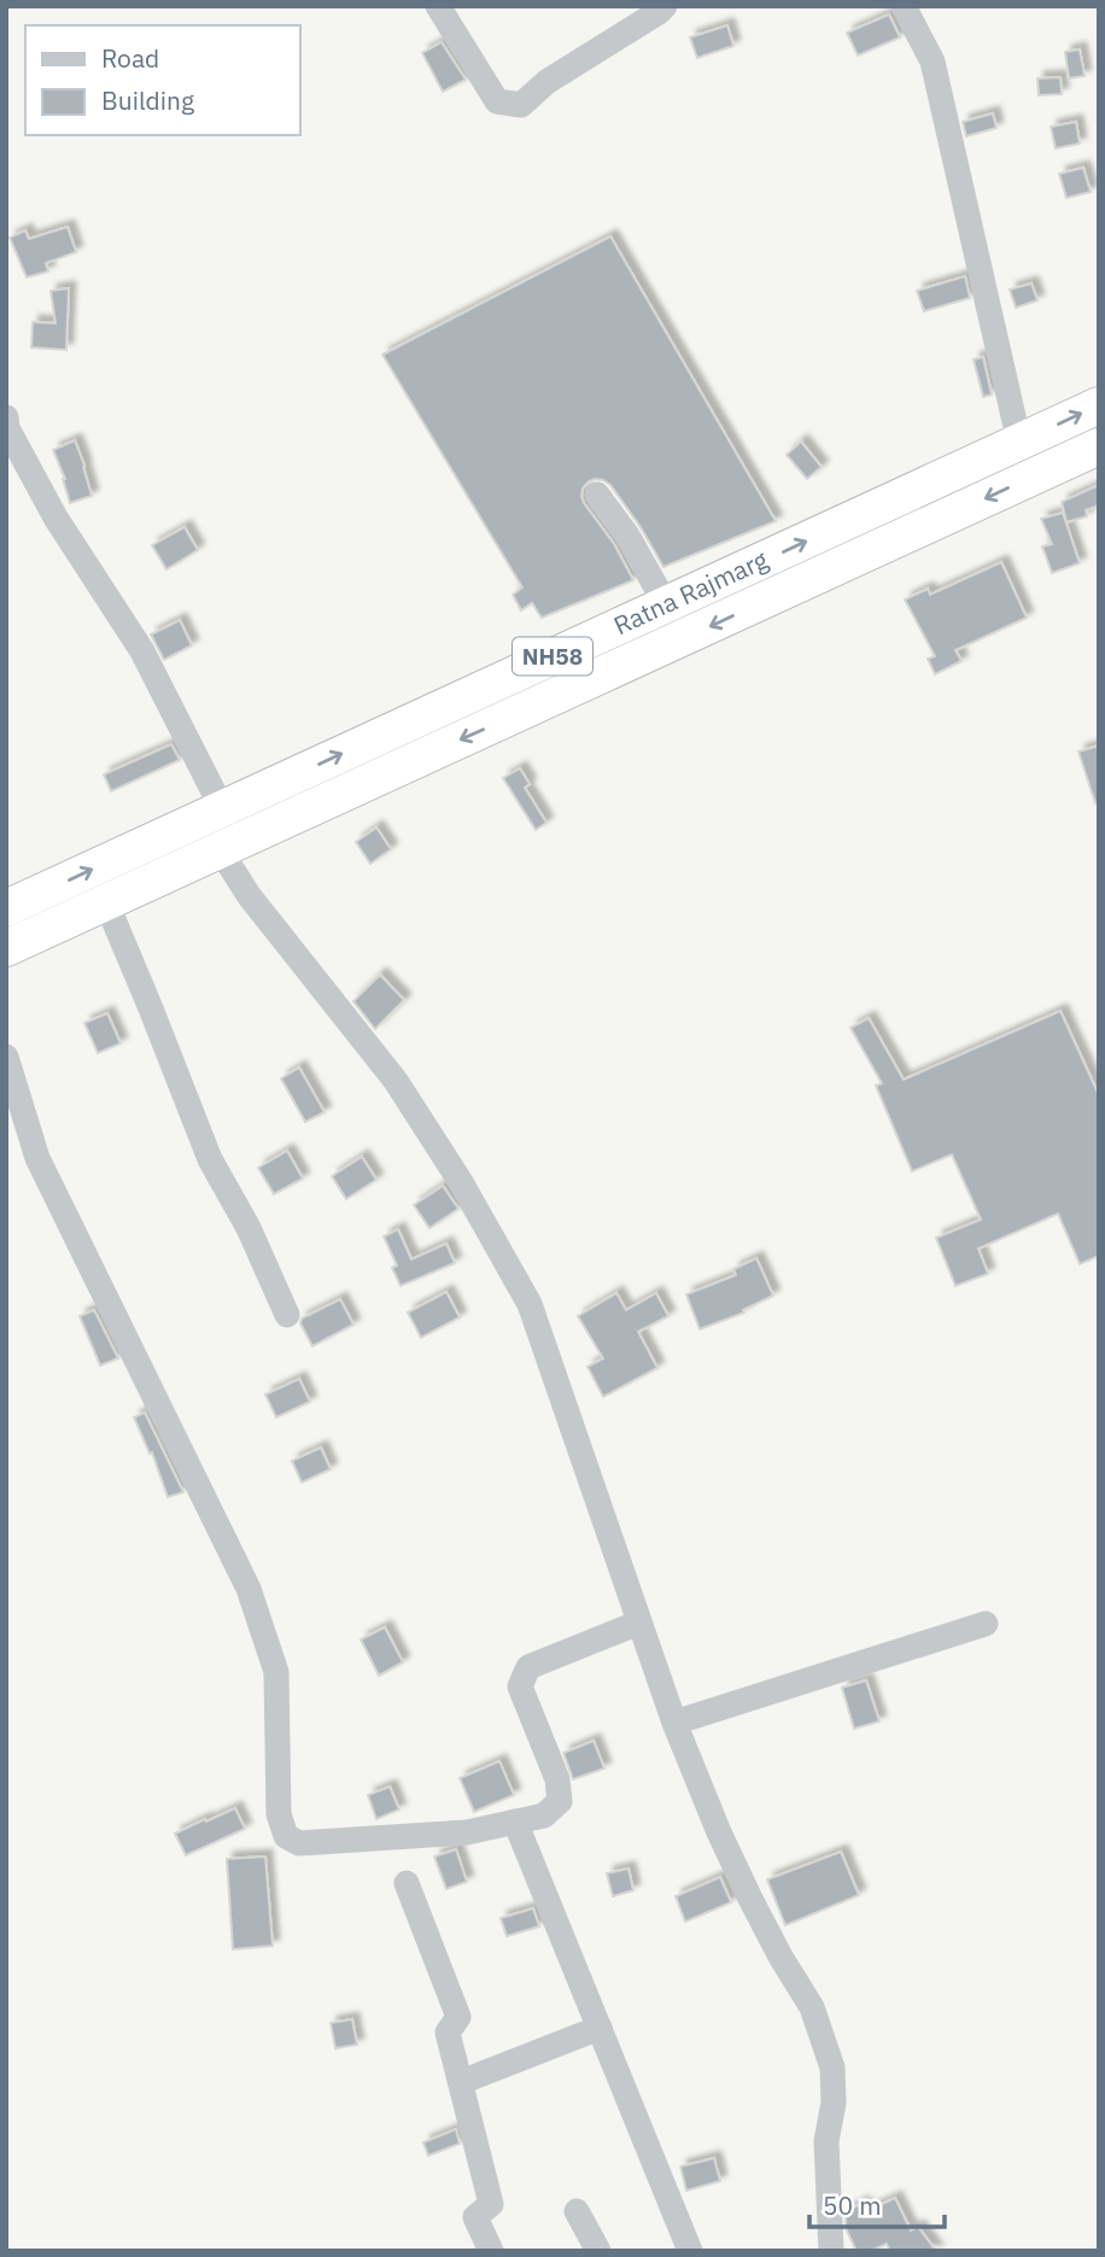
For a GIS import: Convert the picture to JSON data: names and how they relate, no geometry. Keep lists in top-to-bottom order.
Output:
{
  "streets": {
    "highway": ["Ratna Rajmarg", "NH58"]
  },
  "legend": ["Road", "Building"],
  "scale_bar": "50 m"
}
